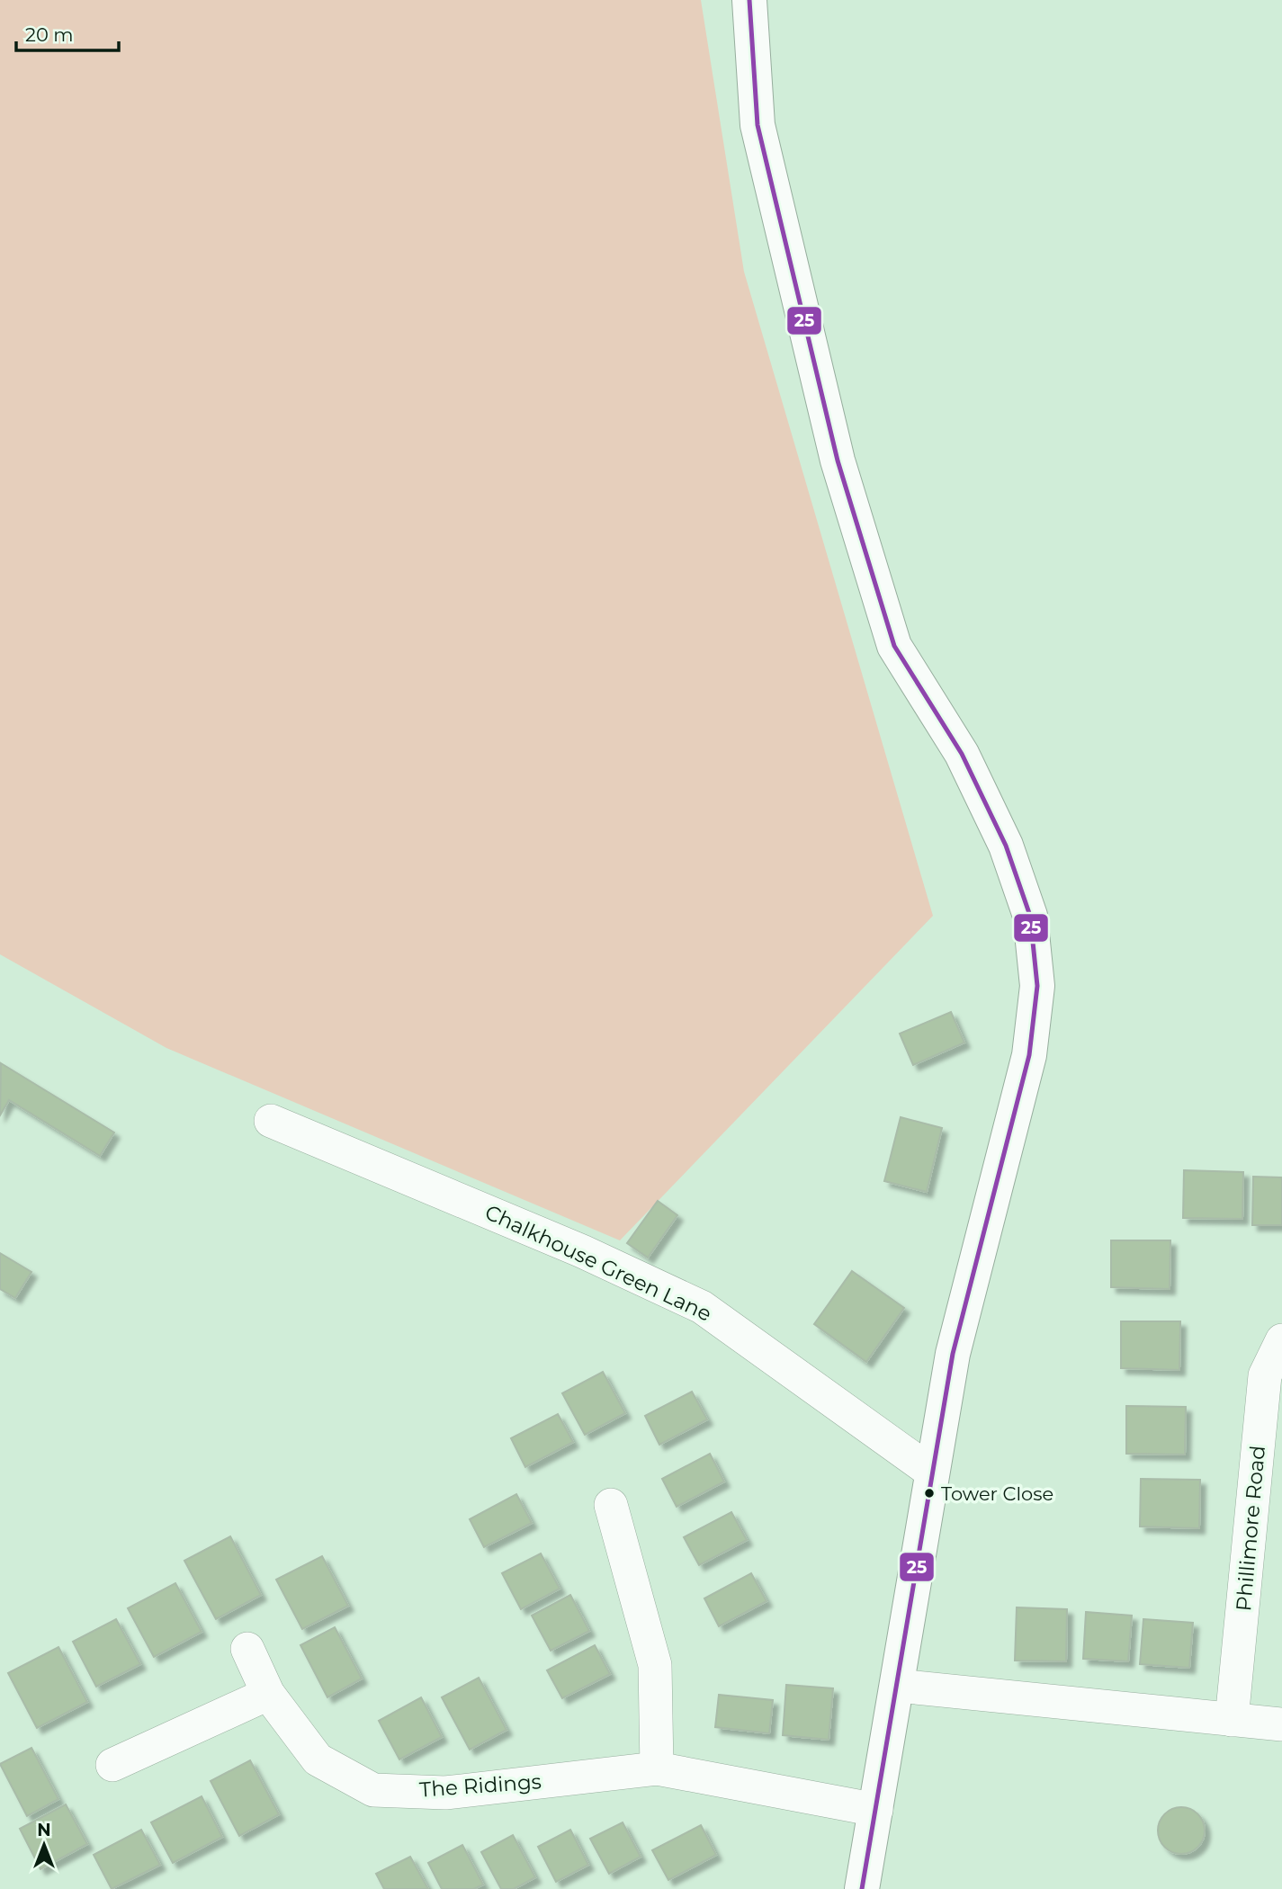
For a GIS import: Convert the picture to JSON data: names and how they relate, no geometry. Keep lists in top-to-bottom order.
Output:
{
  "streets": {
    "street": ["Chalkhouse Green Lane", "Phillimore Road", "The Ridings"]
  },
  "places": ["Tower Close"],
  "lines": ["transit line 25"],
  "scale_bar": "20 m",
  "north": "top"
}
